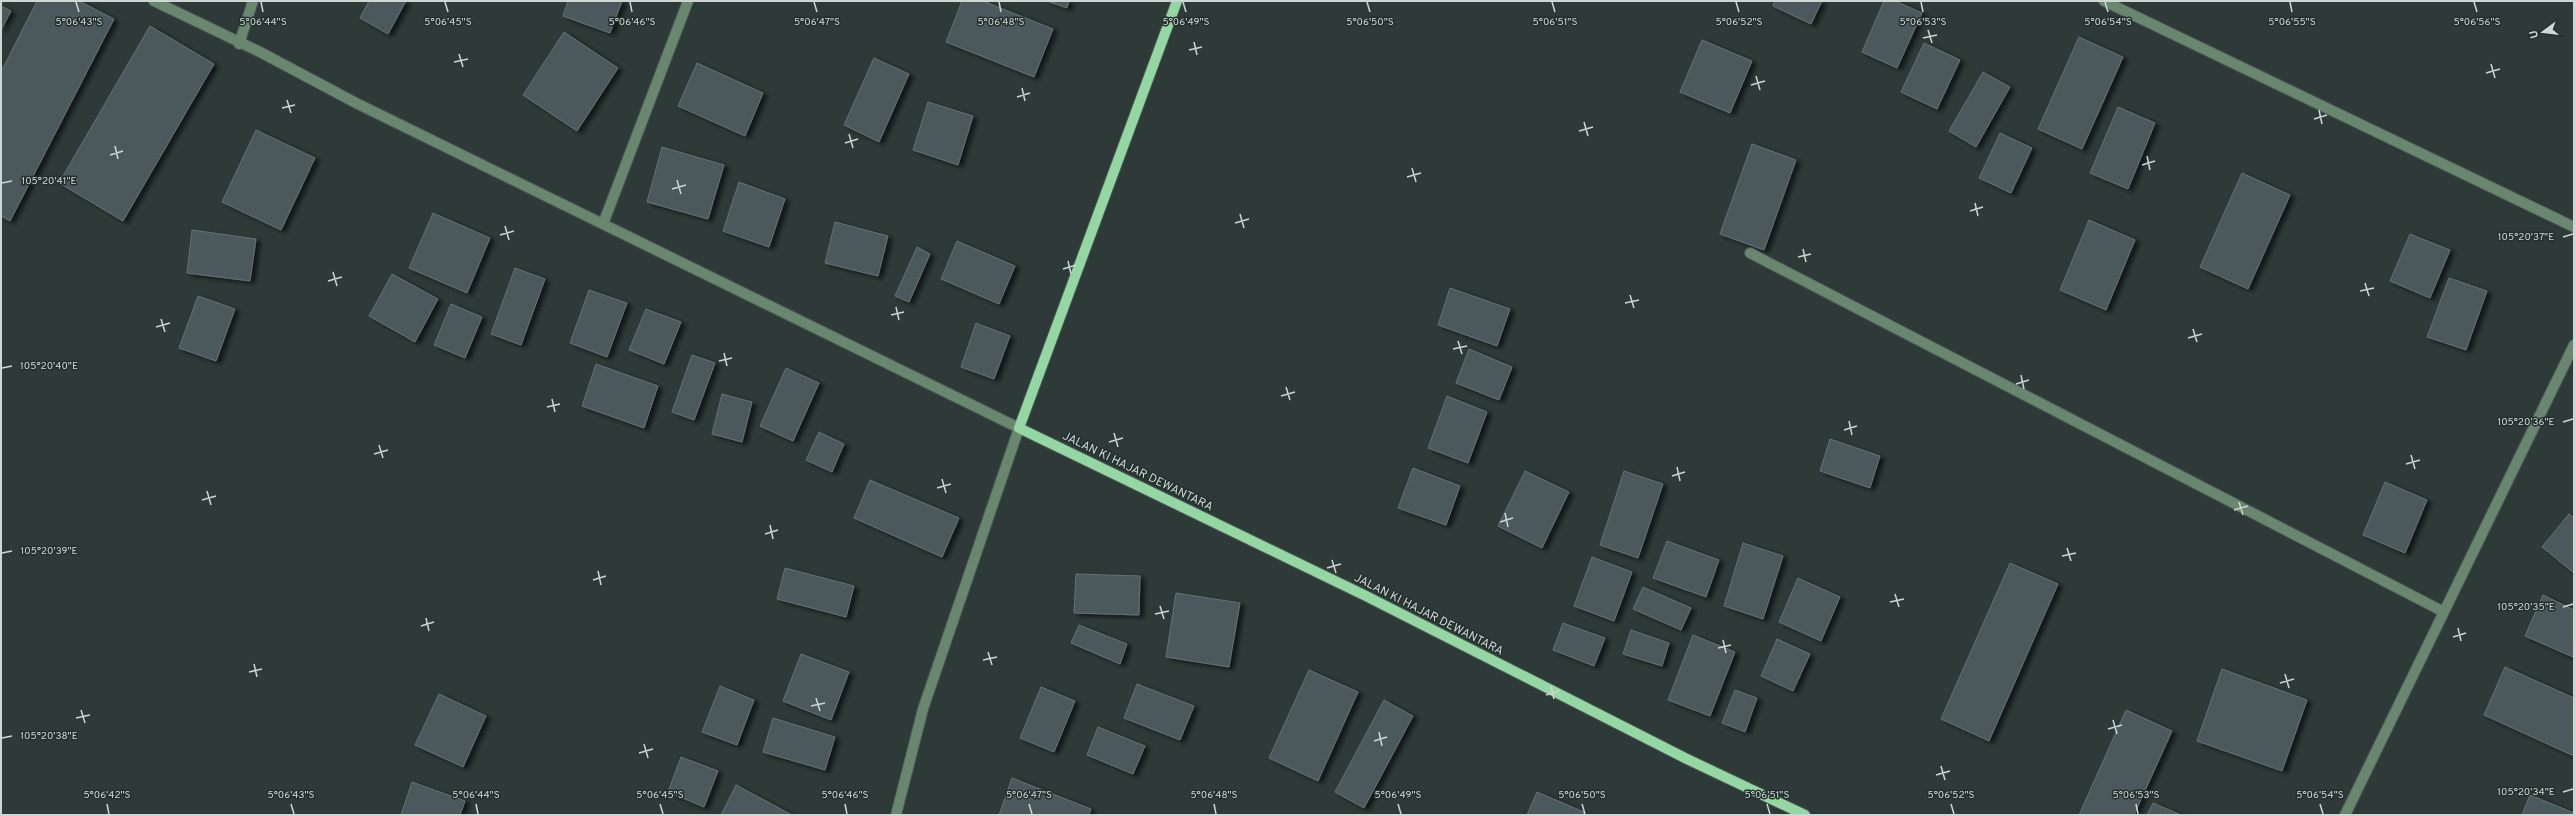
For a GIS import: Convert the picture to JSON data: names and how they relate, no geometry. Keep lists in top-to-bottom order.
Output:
{
  "streets": {
    "main road": ["JALAN KI HAJAR DEWANTARA"]
  },
  "north": "left",
  "coordinates": [
    "5°06'43\"S",
    "5°06'44\"S",
    "5°06'45\"S",
    "5°06'47\"S",
    "5°06'56\"S",
    "5°06'46\"S",
    "5°06'48\"S",
    "5°06'49\"S",
    "5°06'50\"S",
    "5°06'51\"S",
    "5°06'52\"S",
    "5°06'53\"S",
    "5°06'54\"S",
    "5°06'55\"S",
    "105°20'41\"E",
    "105°20'37\"E",
    "105°20'40\"E",
    "105°20'36\"E",
    "105°20'39\"E",
    "105°20'35\"E",
    "105°20'38\"E",
    "105°20'34\"E",
    "5°06'42\"S"
  ]
}
